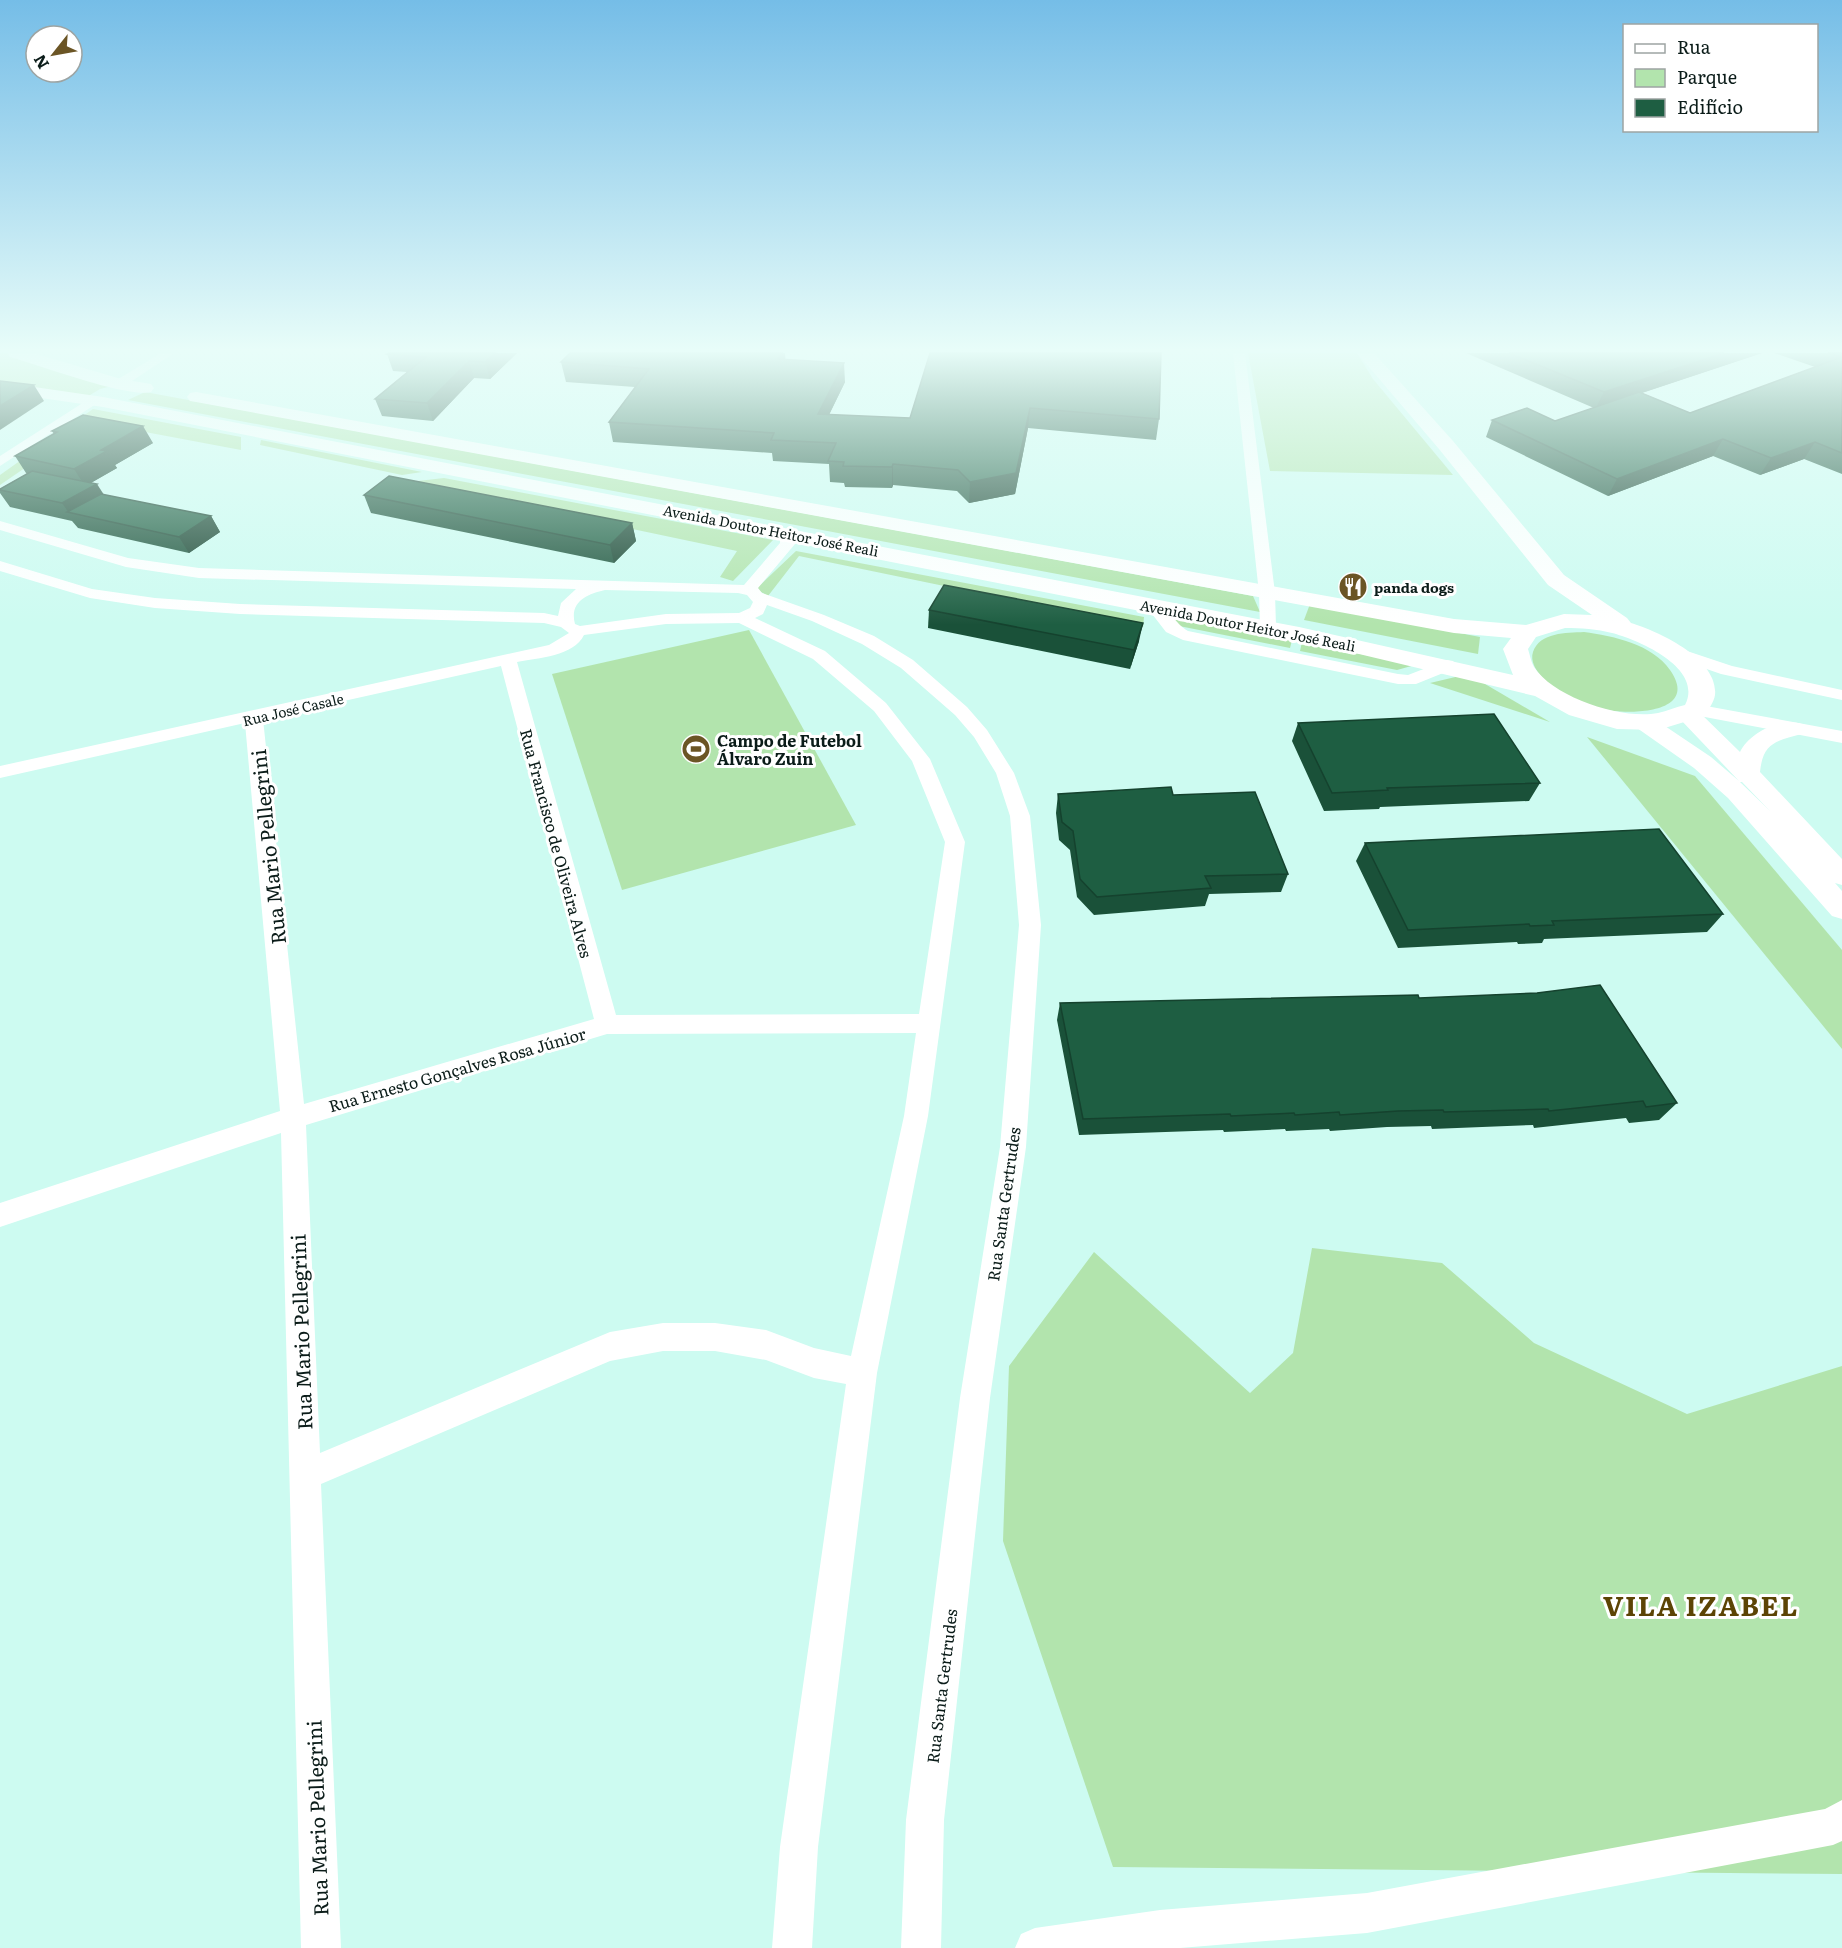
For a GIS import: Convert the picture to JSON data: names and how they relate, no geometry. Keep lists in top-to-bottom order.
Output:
{
  "streets": {
    "main road": ["Avenida Doutor Heitor José Reali"],
    "street": [
      "Rua José Casale",
      "Rua Francisco de Oliveira Alves",
      "Rua Mario Pellegrini",
      "Rua Ernesto Gonçalves Rosa Júnior",
      "Rua Santa Gertrudes"
    ]
  },
  "crossings": [
    ["Rua José Casale", "Rua Francisco de Oliveira Alves"],
    ["Rua José Casale", "Rua Mario Pellegrini"],
    ["Rua Francisco de Oliveira Alves", "Rua Ernesto Gonçalves Rosa Júnior"],
    ["Rua Mario Pellegrini", "Rua Ernesto Gonçalves Rosa Júnior"]
  ],
  "districts": ["VILA IZABEL"],
  "places": {
    "restaurant": ["panda dogs"],
    "sports": ["Campo de Futebol Álvaro Zuin"]
  },
  "legend": ["Rua", "Parque", "Edifício"],
  "north": "bottom left"
}
